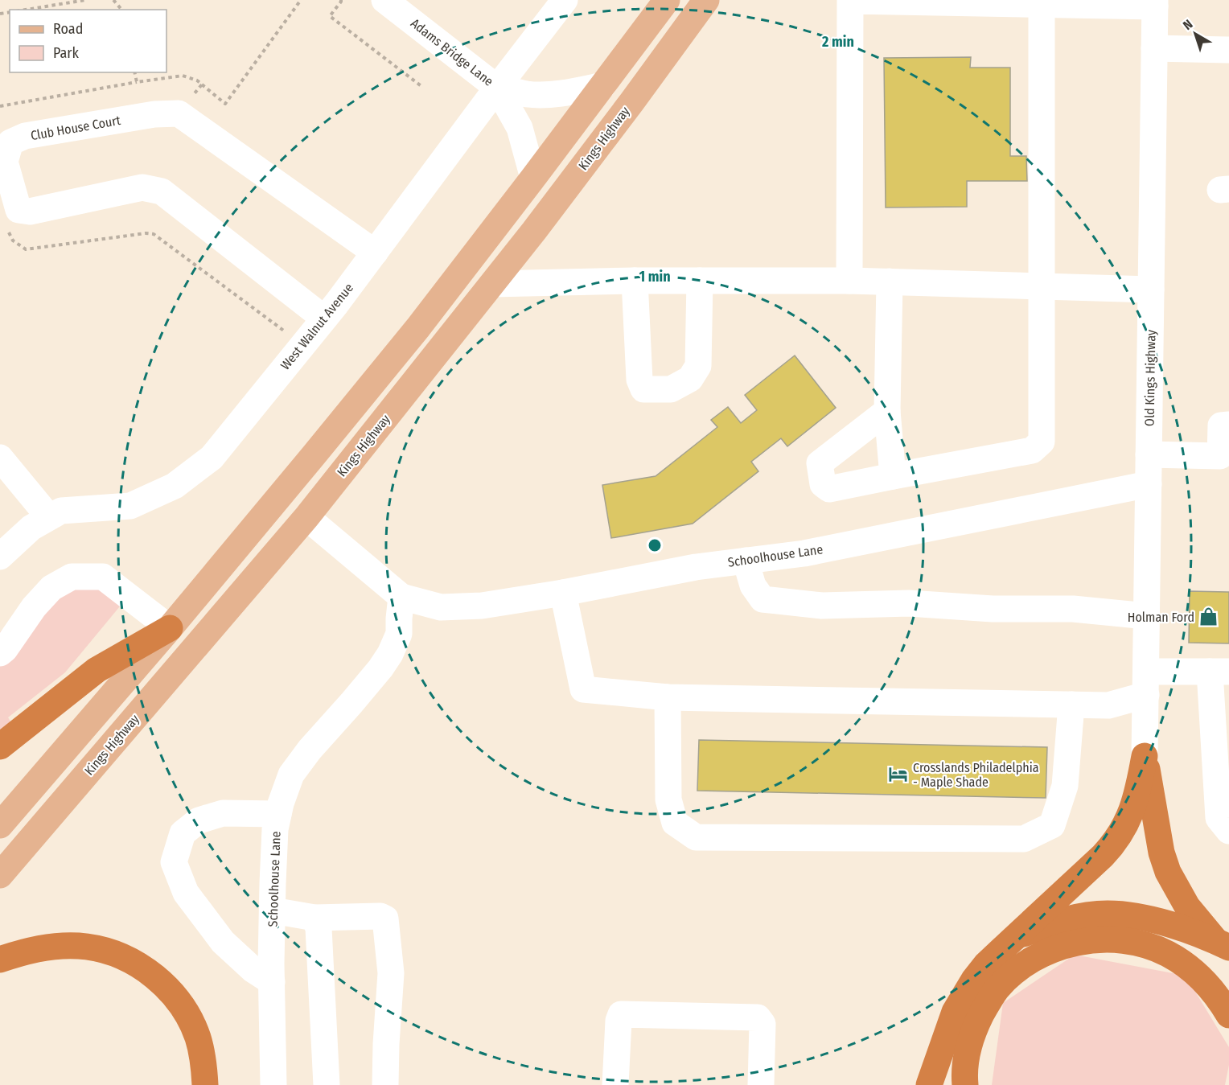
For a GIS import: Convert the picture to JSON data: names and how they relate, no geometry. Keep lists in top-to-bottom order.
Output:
{
  "streets": {
    "main road": ["Kings Highway"],
    "street": [
      "Adams Bridge Lane",
      "Club House Court",
      "West Walnut Avenue",
      "Old Kings Highway",
      "Schoolhouse Lane"
    ]
  },
  "crossings": [
    ["Adams Bridge Lane", "West Walnut Avenue"],
    ["Club House Court", "West Walnut Avenue"],
    ["Kings Highway", "Schoolhouse Lane"],
    ["Old Kings Highway", "Schoolhouse Lane"]
  ],
  "places": {
    "shop": ["Holman Ford"],
    "hotel": ["Crosslands Philadelphia - Maple Shade"]
  },
  "legend": ["Road", "Park"],
  "north": "top left",
  "rings": ["2 min", "1 min"]
}
